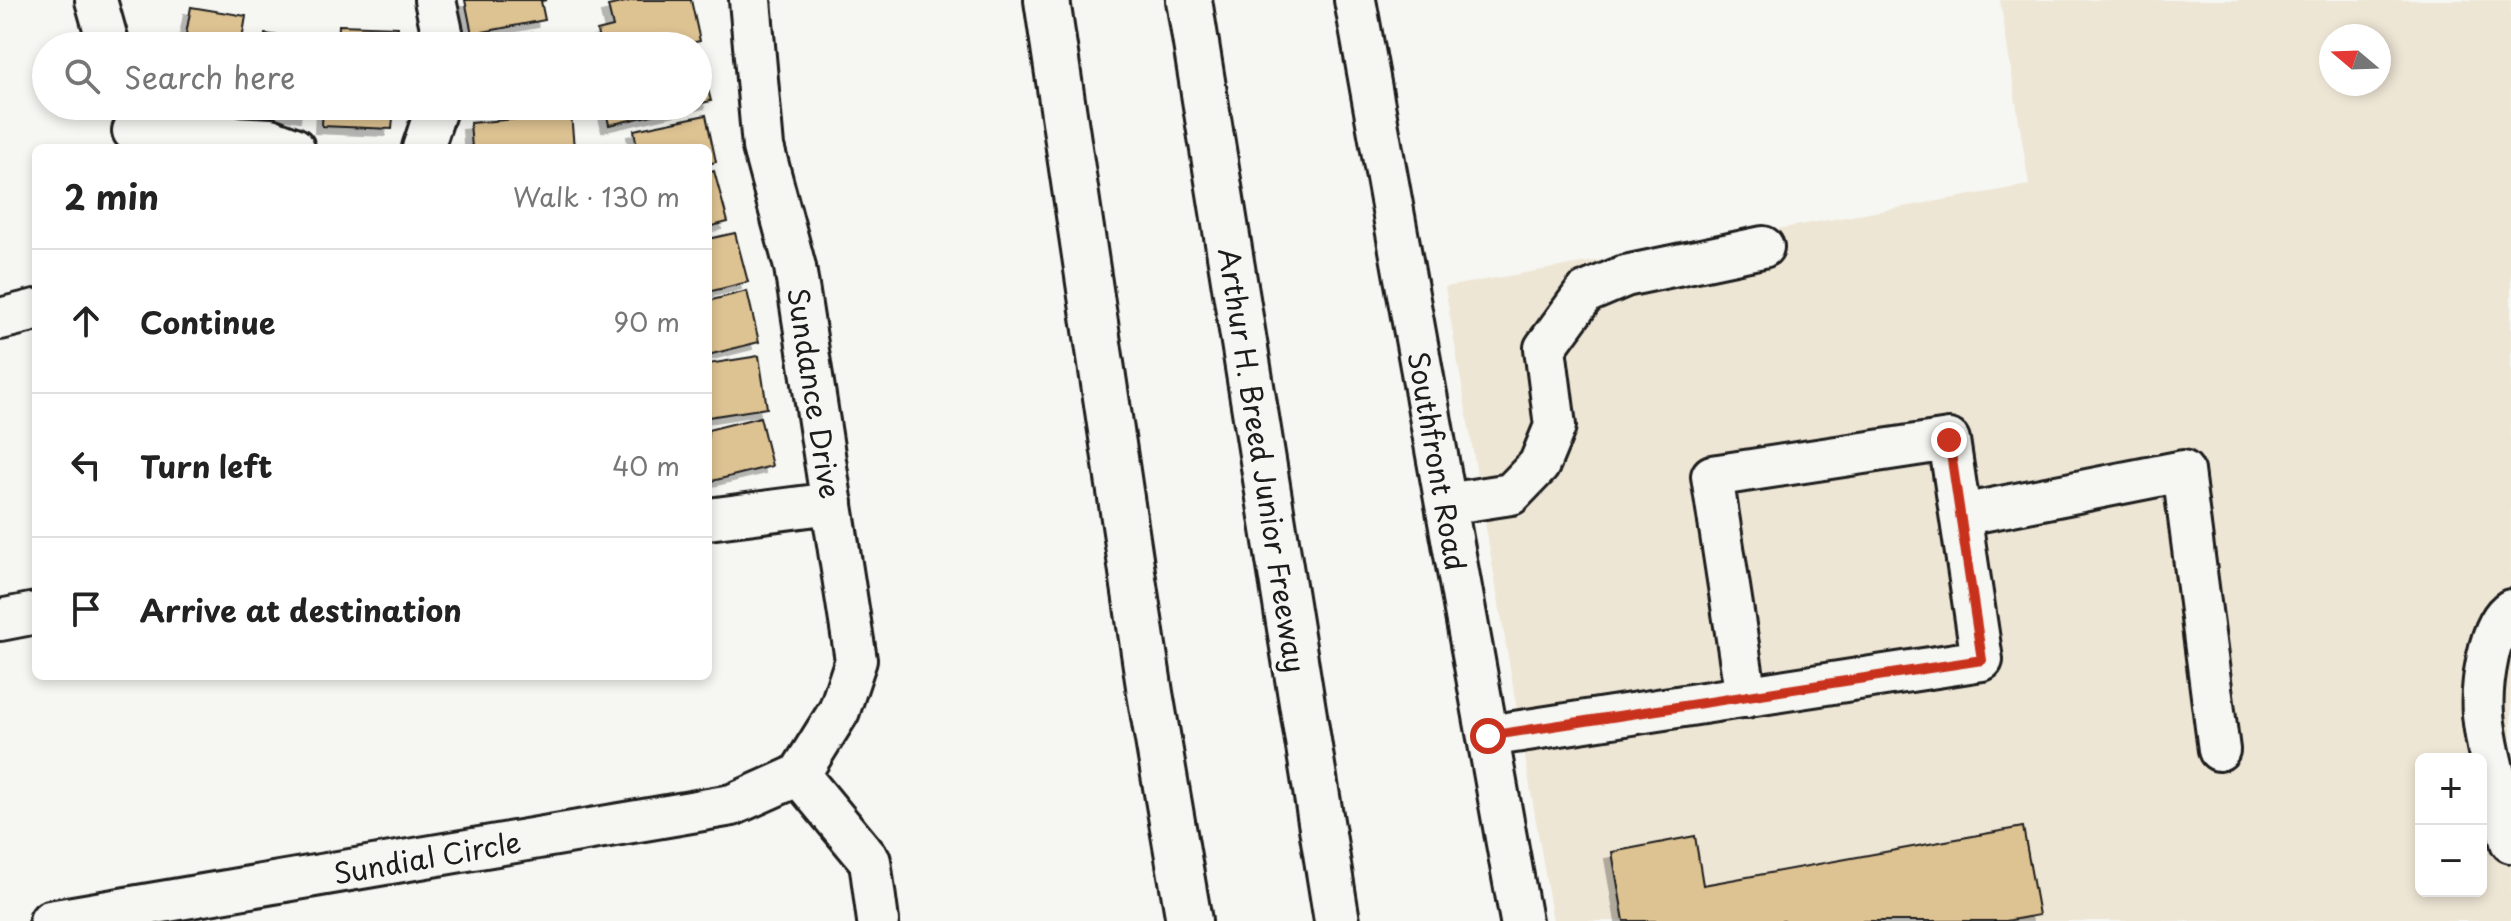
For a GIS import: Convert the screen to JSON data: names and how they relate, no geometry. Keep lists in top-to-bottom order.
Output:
{
  "streets": {
    "highway": ["Arthur H. Breed Junior Freeway"],
    "street": ["Sundance Drive", "Southfront Road", "Sundial Circle"]
  },
  "crossings": [
    ["Sundance Drive", "Sundial Circle"]
  ],
  "north": "left",
  "page": {
    "search": "Search here",
    "heading": ["2 min", "Walk · 130 m"],
    "list": [
      ["Continue", "90 m"],
      ["Turn left", "40 m"],
      "Arrive at destination"
    ],
    "map_buttons": ["+", "−"]
  }
}
